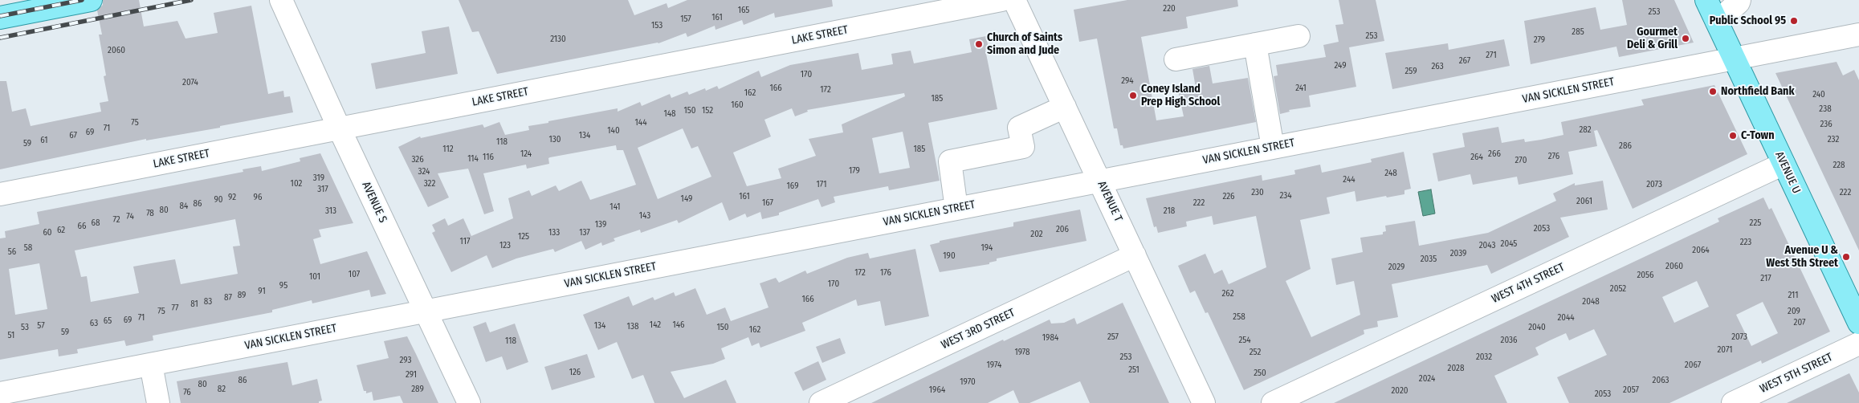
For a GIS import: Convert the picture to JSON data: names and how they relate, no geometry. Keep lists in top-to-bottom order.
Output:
{
  "streets": {
    "main road": ["AVENUE U"],
    "street": [
      "LAKE STREET",
      "VAN SICKLEN STREET",
      "AVENUE T",
      "AVENUE S",
      "WEST 4TH STREET",
      "WEST 3RD STREET",
      "WEST 5TH STREET"
    ]
  },
  "crossings": [
    ["LAKE STREET", "AVENUE S"],
    ["VAN SICKLEN STREET", "AVENUE U"],
    ["VAN SICKLEN STREET", "AVENUE T"],
    ["VAN SICKLEN STREET", "AVENUE S"],
    ["AVENUE U", "WEST 4TH STREET"],
    ["AVENUE T", "WEST 3RD STREET"]
  ],
  "places": [
    "Public School 95",
    "Gourmet Deli & Grill",
    "Church of Saints Simon and Jude",
    "Northfield Bank",
    "Coney Island Prep High School",
    "C-Town",
    "Avenue U & West 5th Street"
  ],
  "house_numbers": [
    "220",
    "165",
    "253",
    "161",
    "157",
    "153",
    "285",
    "253",
    "2130",
    "279",
    "2060",
    "271",
    "267",
    "249",
    "263",
    "259",
    "170",
    "294",
    "2074",
    "166",
    "241",
    "172",
    "162",
    "240",
    "185",
    "160",
    "238",
    "150",
    "152",
    "148",
    "75",
    "144",
    "236",
    "71",
    "282",
    "140",
    "69",
    "67",
    "134",
    "130",
    "232",
    "61",
    "118",
    "59",
    "286",
    "112",
    "185",
    "124",
    "266",
    "276",
    "116",
    "264",
    "114",
    "326",
    "270",
    "228",
    "179",
    "324",
    "248",
    "319",
    "244",
    "102",
    "322",
    "171",
    "2073",
    "169",
    "317",
    "230",
    "222",
    "234",
    "161",
    "226",
    "92",
    "96",
    "149",
    "90",
    "2061",
    "167",
    "222",
    "86",
    "84",
    "141",
    "80",
    "313",
    "218",
    "78",
    "143",
    "74",
    "72",
    "68",
    "225",
    "139",
    "66",
    "2053",
    "206",
    "62",
    "60",
    "133",
    "137",
    "202",
    "125",
    "117",
    "223",
    "2045",
    "123",
    "2043",
    "58",
    "194",
    "2064",
    "56",
    "2039",
    "190",
    "2035",
    "2060",
    "2029",
    "172",
    "176",
    "107",
    "2056",
    "101",
    "217",
    "170",
    "95",
    "2052",
    "91",
    "262",
    "89",
    "211",
    "87",
    "166",
    "83",
    "2048",
    "81",
    "77",
    "75",
    "209",
    "258",
    "71",
    "2044",
    "69",
    "65",
    "207",
    "63",
    "142",
    "146",
    "57",
    "134",
    "138",
    "53",
    "150",
    "2040",
    "162",
    "59",
    "51",
    "257",
    "2073",
    "1984",
    "254",
    "2036",
    "118",
    "2071",
    "1978",
    "252",
    "253",
    "2032",
    "293",
    "1974",
    "2067",
    "2028",
    "251",
    "126",
    "250",
    "291",
    "2024",
    "86",
    "2063",
    "1970",
    "80",
    "82",
    "289",
    "1964",
    "2057",
    "2020",
    "76",
    "2053"
  ]
}
